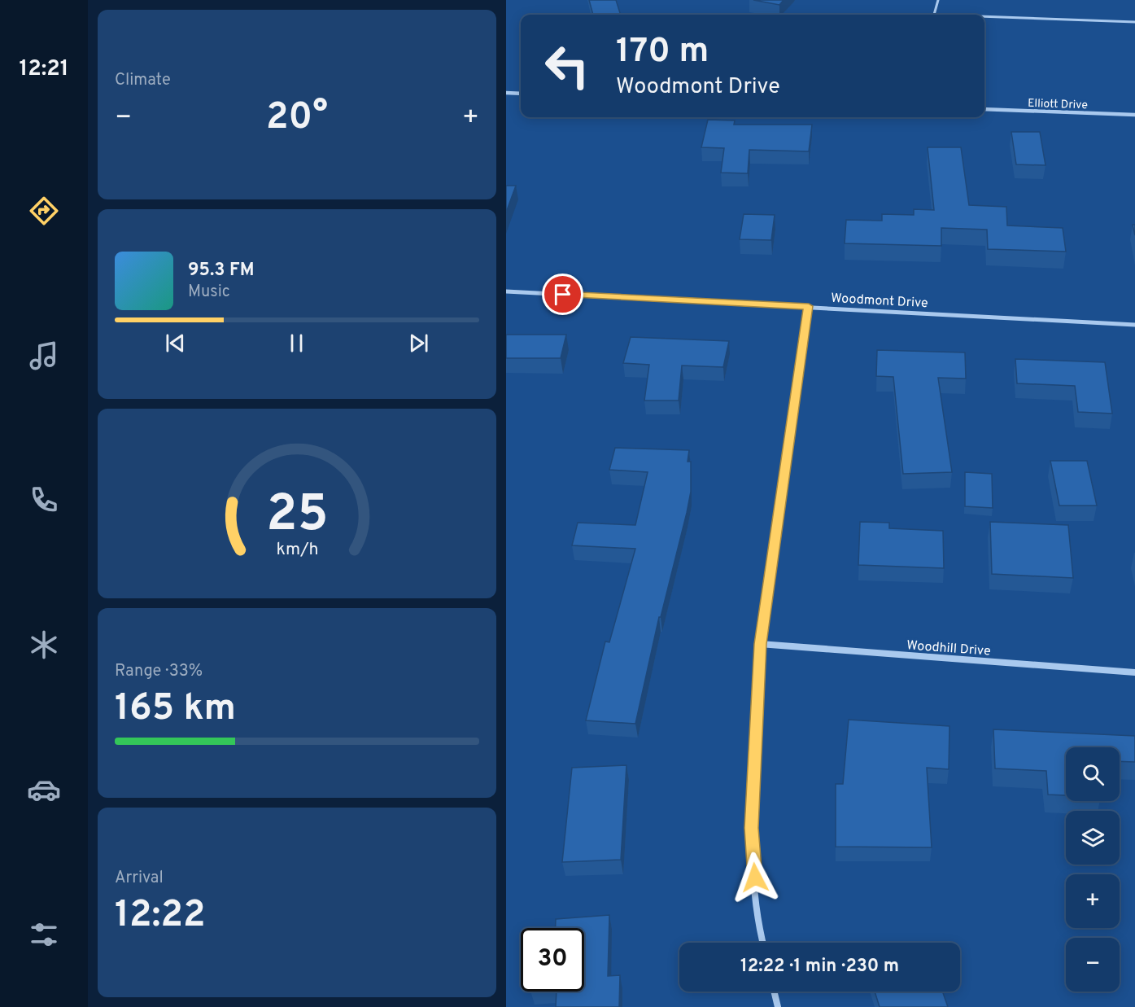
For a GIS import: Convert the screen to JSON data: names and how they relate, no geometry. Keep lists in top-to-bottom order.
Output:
{
  "streets": {
    "street": ["Elliott Drive", "Woodmont Drive", "Woodhill Drive"]
  },
  "page": {
    "tabs": "12:21",
    "tile": [
      "Climate",
      ["Range · 33%", "165 km"],
      ["Arrival", "12:22"]
    ],
    "turn": ["170 m", "Woodmont Drive"],
    "heat": ["−", "20°", "+"],
    "song": ["95.3 FM", "Music"],
    "map_buttons": ["+", "−"],
    "limit": "30",
    "trip": "12:22 · 1 min · 230 m",
    "gauge": ["25", "km/h"]
  }
}
